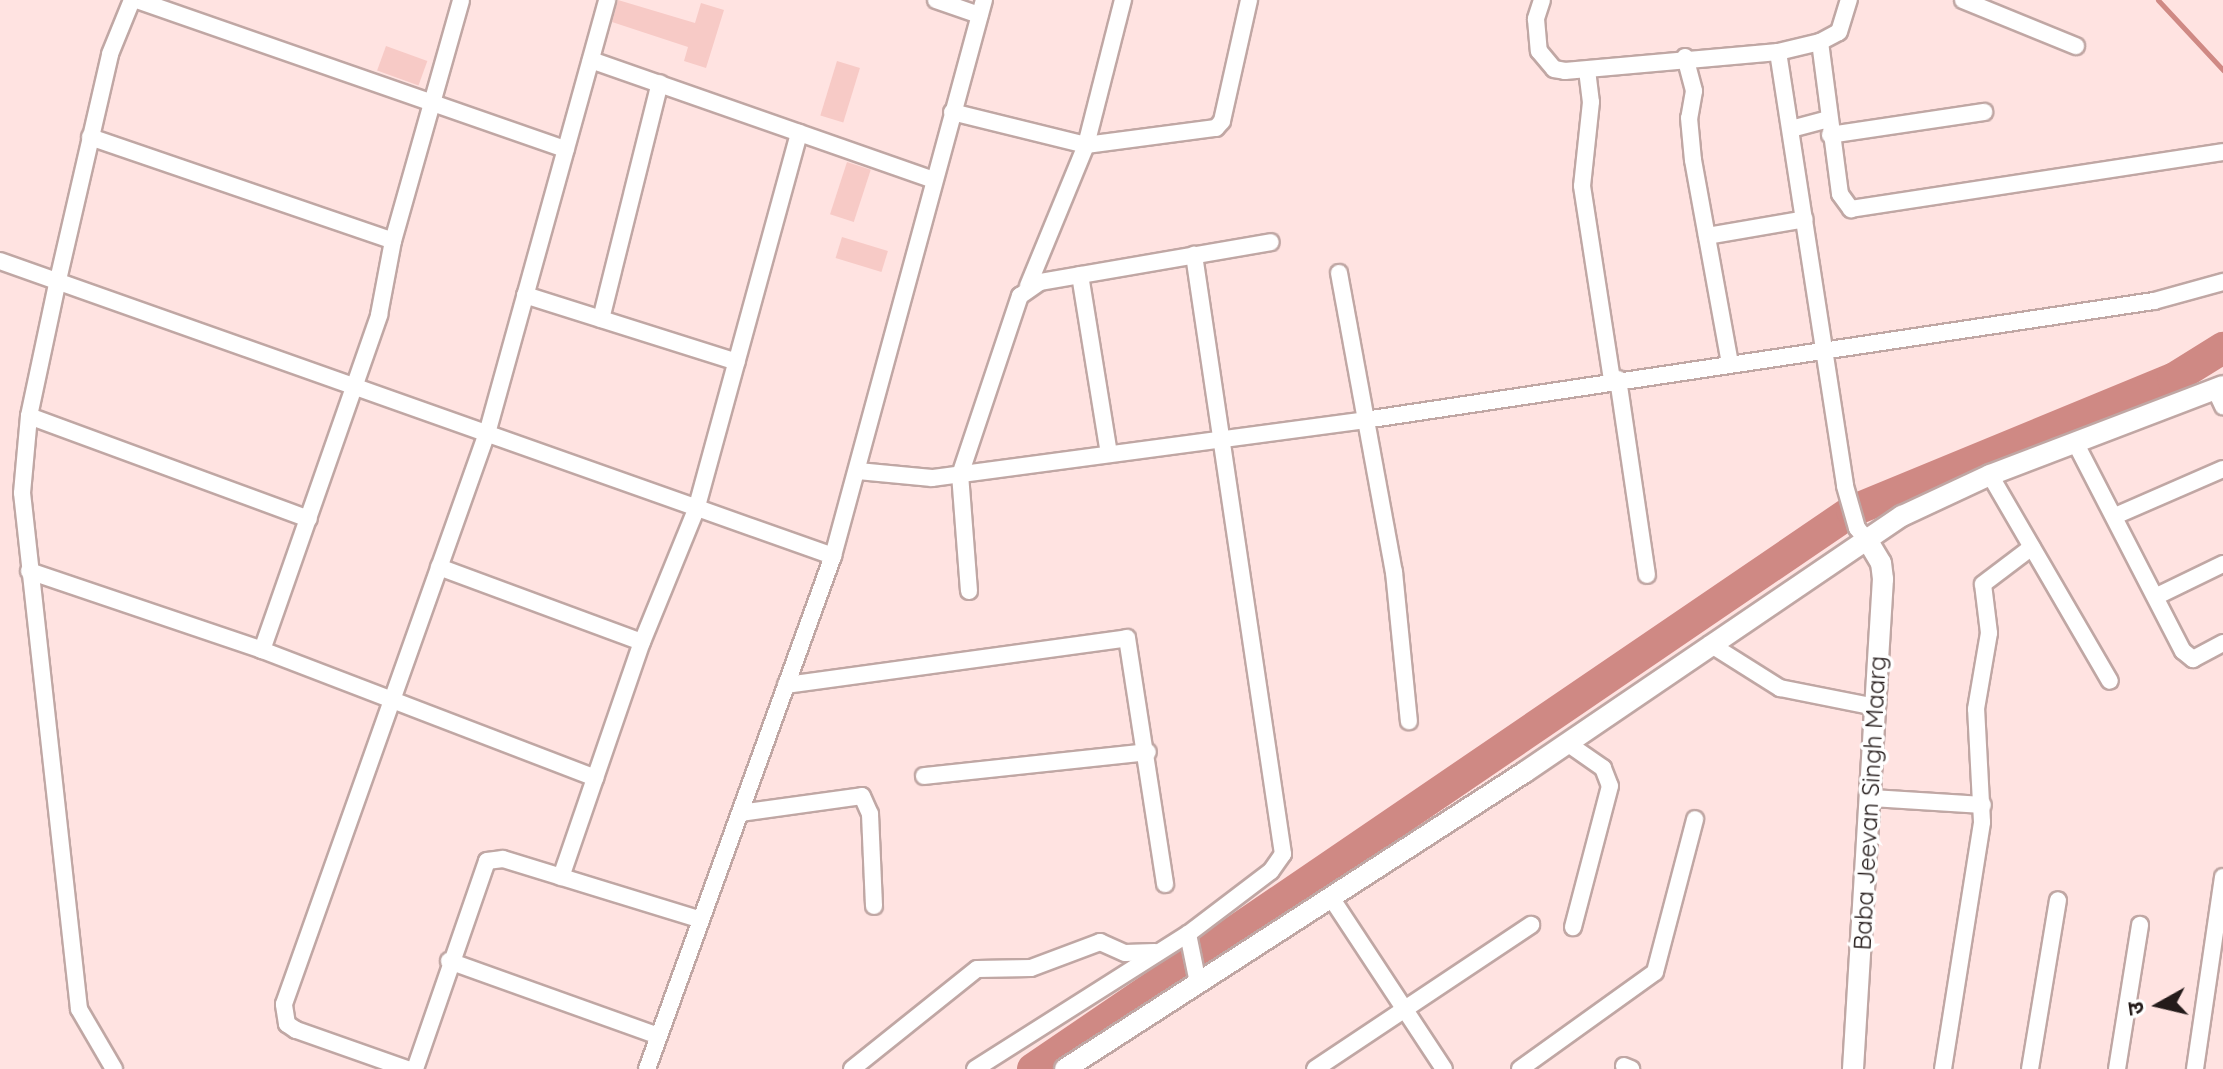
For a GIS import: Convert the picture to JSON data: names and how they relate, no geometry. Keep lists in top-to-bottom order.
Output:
{
  "streets": {
    "street": ["Baba Jeevan Singh Maarg"]
  },
  "north": "left"
}
